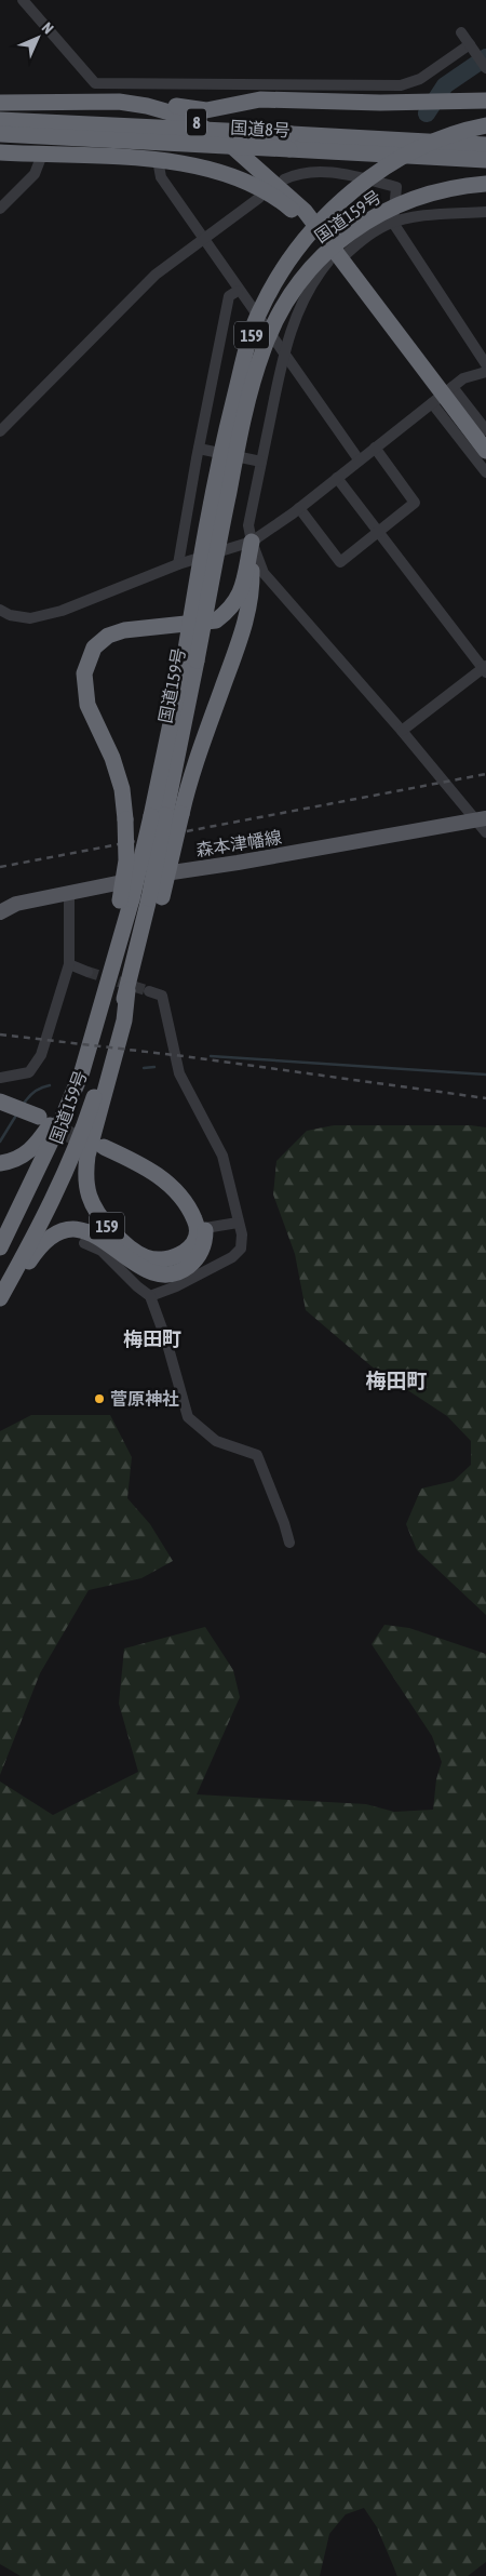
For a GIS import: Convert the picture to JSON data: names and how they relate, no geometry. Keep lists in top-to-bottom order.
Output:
{
  "streets": {
    "highway": [
      "8",
      "国道8号",
      "国道159号",
      "159"
    ],
    "main road": ["森本津幡線"]
  },
  "crossings": [
    ["国道159号", "159"]
  ],
  "districts": ["梅田町", "梅田町"],
  "places": ["菅原神社"],
  "north": "top right"
}
